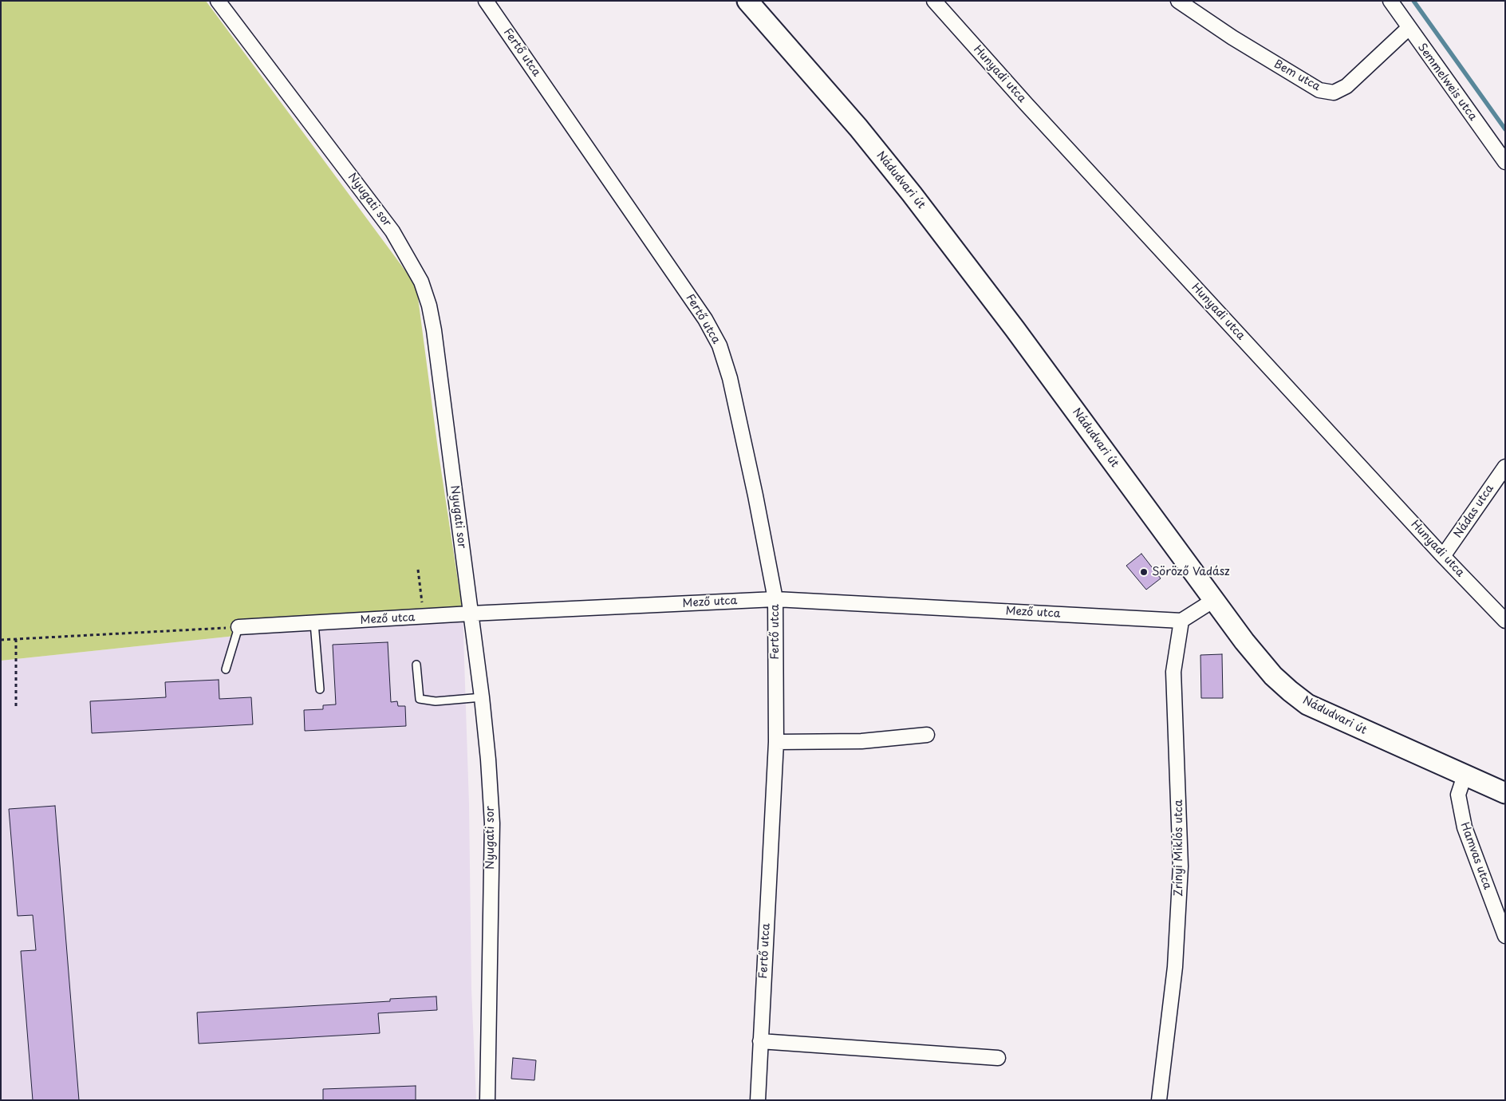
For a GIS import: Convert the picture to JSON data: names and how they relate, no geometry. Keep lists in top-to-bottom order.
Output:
{
  "streets": {
    "main road": ["Nádudvari út"],
    "street": [
      "Fertő utca",
      "Hunyadi utca",
      "Bem utca",
      "Semmelweis utca",
      "Nyugati sor",
      "Nádas utca",
      "Mező utca",
      "Zrínyi Miklós utca",
      "Hamvas utca"
    ]
  },
  "crossings": [
    ["Fertő utca", "Mező utca"],
    ["Hunyadi utca", "Nádas utca"],
    ["Bem utca", "Semmelweis utca"],
    ["Nádudvari út", "Hamvas utca"],
    ["Nyugati sor", "Mező utca"],
    ["Mező utca", "Zrínyi Miklós utca"]
  ],
  "places": ["Söröző Vadász"]
}
